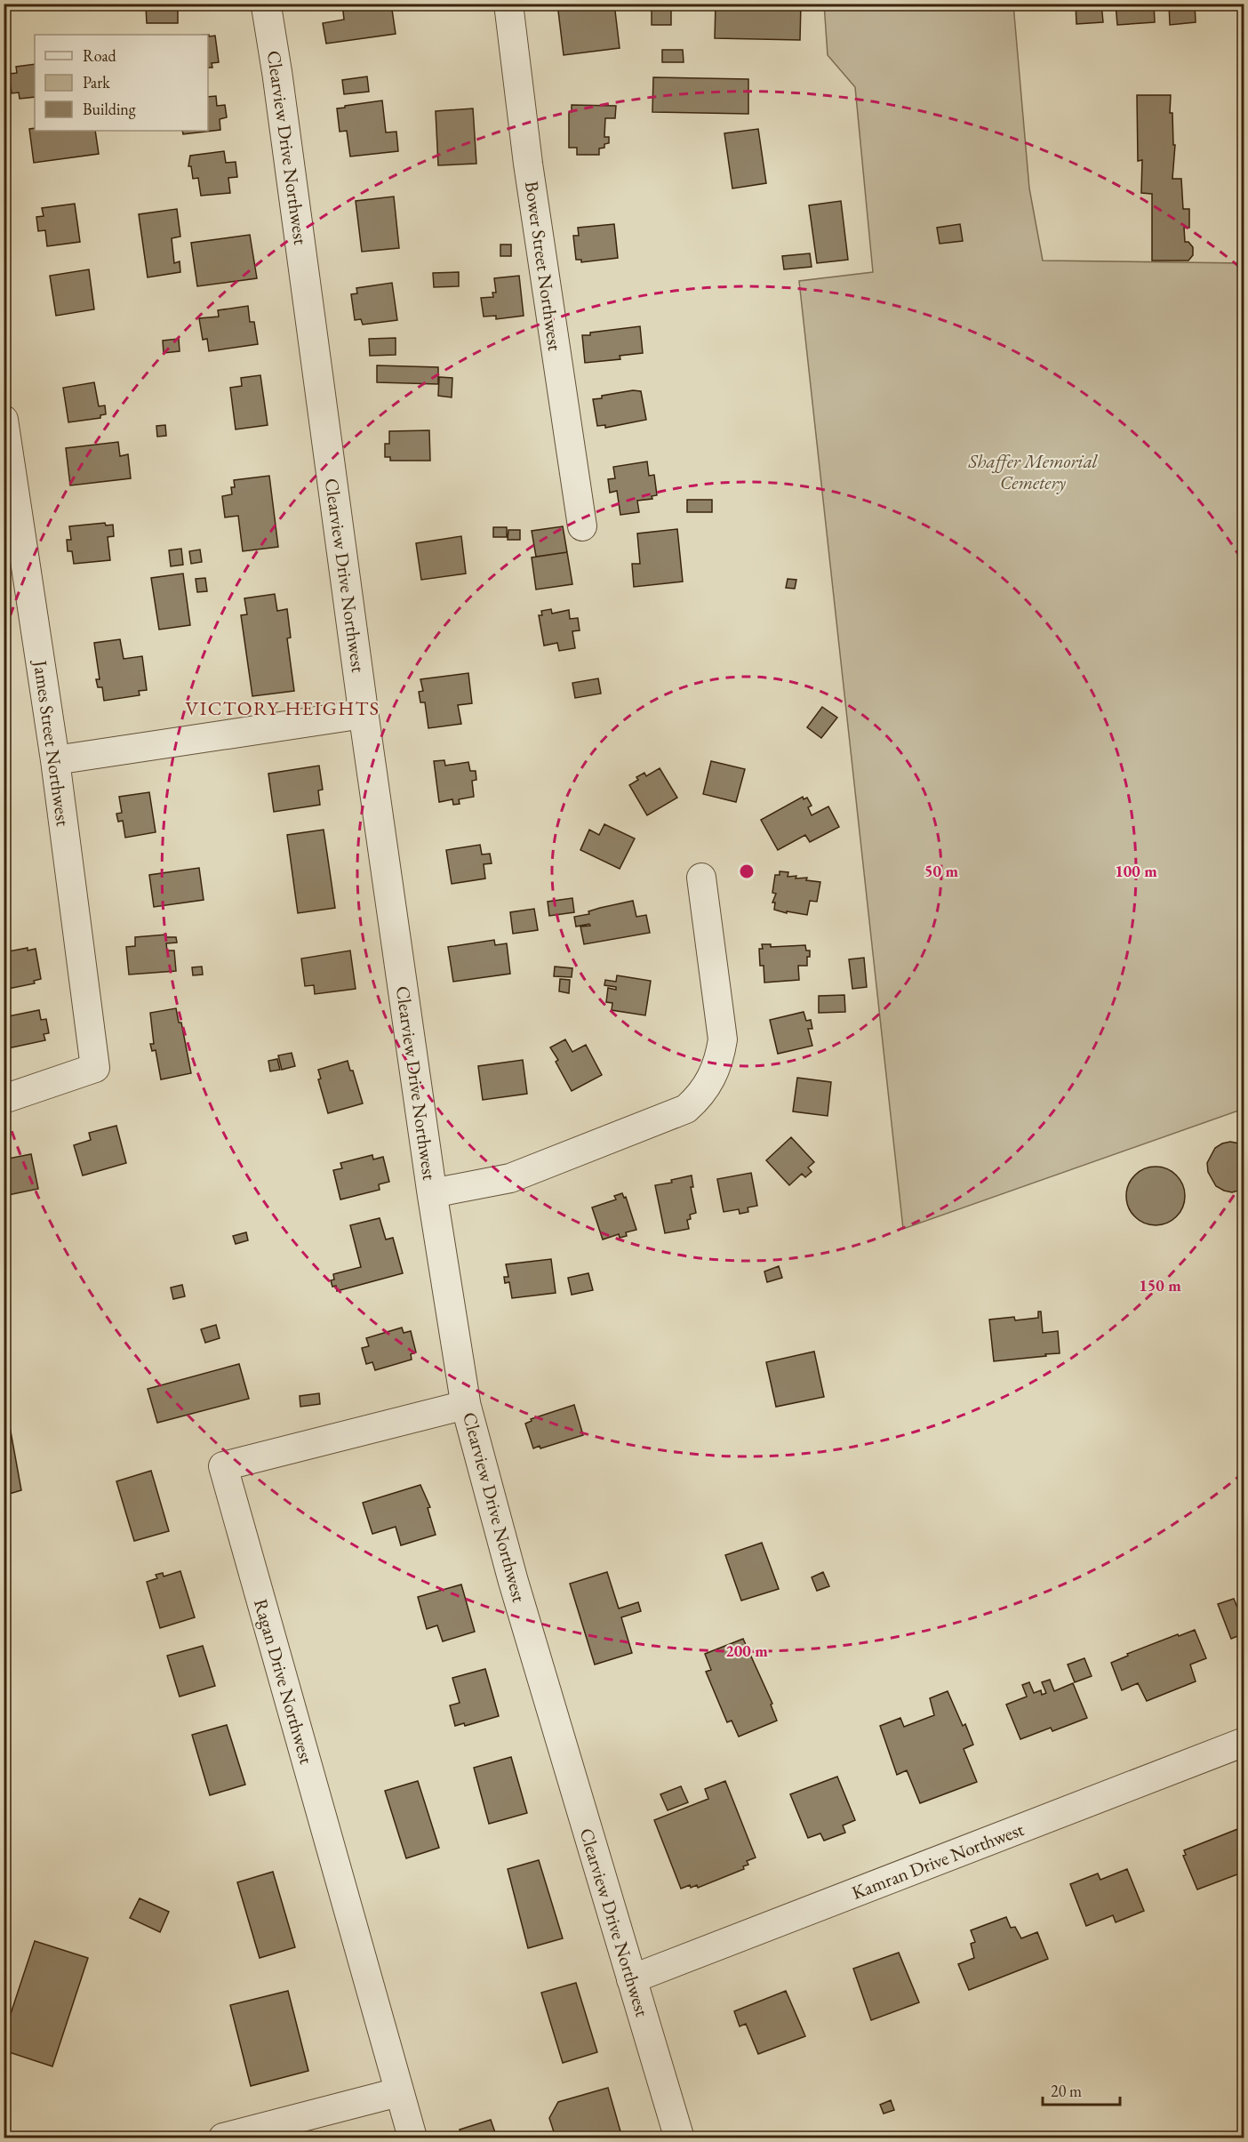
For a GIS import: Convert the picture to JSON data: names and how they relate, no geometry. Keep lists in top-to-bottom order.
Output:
{
  "streets": {
    "street": [
      "Clearview Drive Northwest",
      "Bower Street Northwest",
      "James Street Northwest",
      "Ragan Drive Northwest",
      "Kamran Drive Northwest"
    ]
  },
  "crossings": [
    ["Clearview Drive Northwest", "Ragan Drive Northwest"],
    ["Clearview Drive Northwest", "Kamran Drive Northwest"]
  ],
  "districts": ["VICTORY HEIGHTS"],
  "parks": ["Shaffer Memorial Cemetery"],
  "legend": ["Road", "Park", "Building"],
  "scale_bar": "20 m",
  "rings": [
    "50 m",
    "100 m",
    "150 m",
    "200 m"
  ]
}
